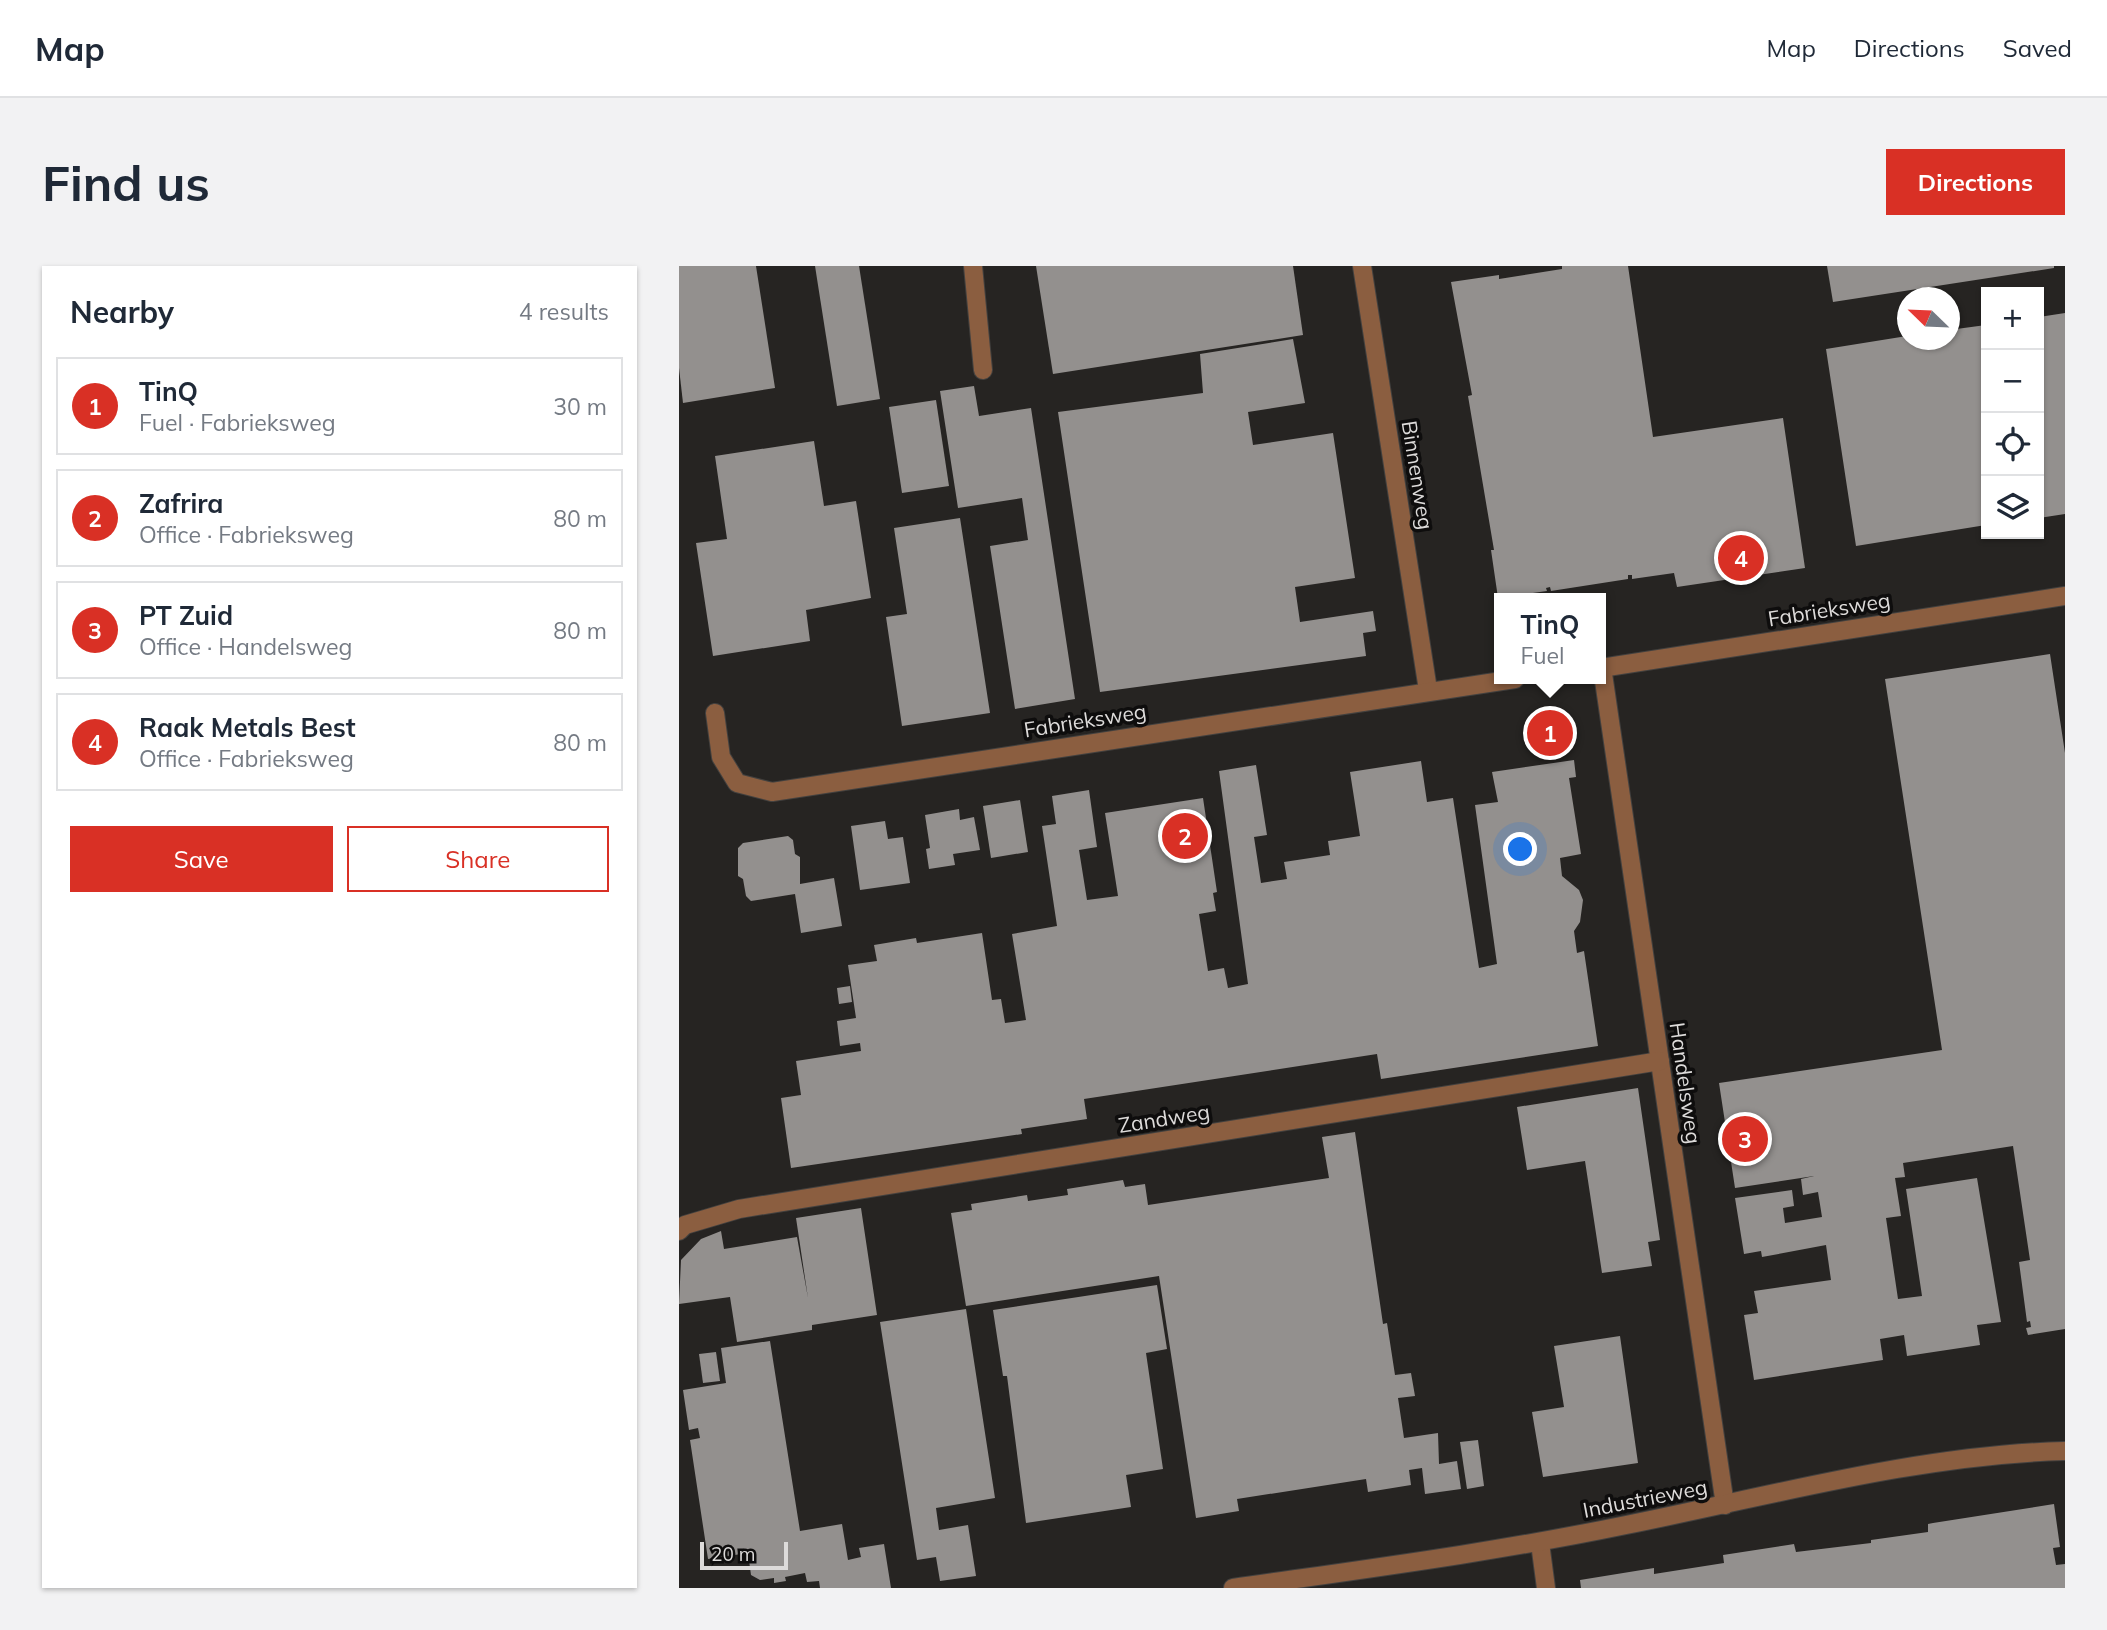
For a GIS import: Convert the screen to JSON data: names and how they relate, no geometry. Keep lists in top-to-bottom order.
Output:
{
  "streets": {
    "street": [
      "Binnenweg",
      "Fabrieksweg",
      "Handelsweg",
      "Zandweg",
      "Industrieweg"
    ]
  },
  "crossings": [
    ["Binnenweg", "Fabrieksweg"],
    ["Handelsweg", "Zandweg"],
    ["Handelsweg", "Industrieweg"]
  ],
  "scale_bar": "20 m",
  "north": "top left",
  "page": {
    "header": "Map",
    "nav": ["Map", "Directions", "Saved"],
    "buttons": [
      "Directions",
      ["Save", "Share"]
    ],
    "title": "Find us",
    "heading": ["Nearby", "4 results"],
    "map_buttons": ["+", "−"],
    "list": [
      {
        "mark": "1",
        "name": "TinQ",
        "note": "Fuel · Fabrieksweg",
        "value": "30 m"
      },
      {
        "mark": "2",
        "name": "Zafrira",
        "note": "Office · Fabrieksweg",
        "value": "80 m"
      },
      {
        "mark": "3",
        "name": "PT Zuid",
        "note": "Office · Handelsweg",
        "value": "80 m"
      },
      {
        "mark": "4",
        "name": "Raak Metals Best",
        "note": "Office · Fabrieksweg",
        "value": "80 m"
      }
    ],
    "pins": [
      "4",
      "1",
      "2",
      "3"
    ],
    "popup": ["TinQ", "Fuel"],
    "scale": "20 m"
  }
}
